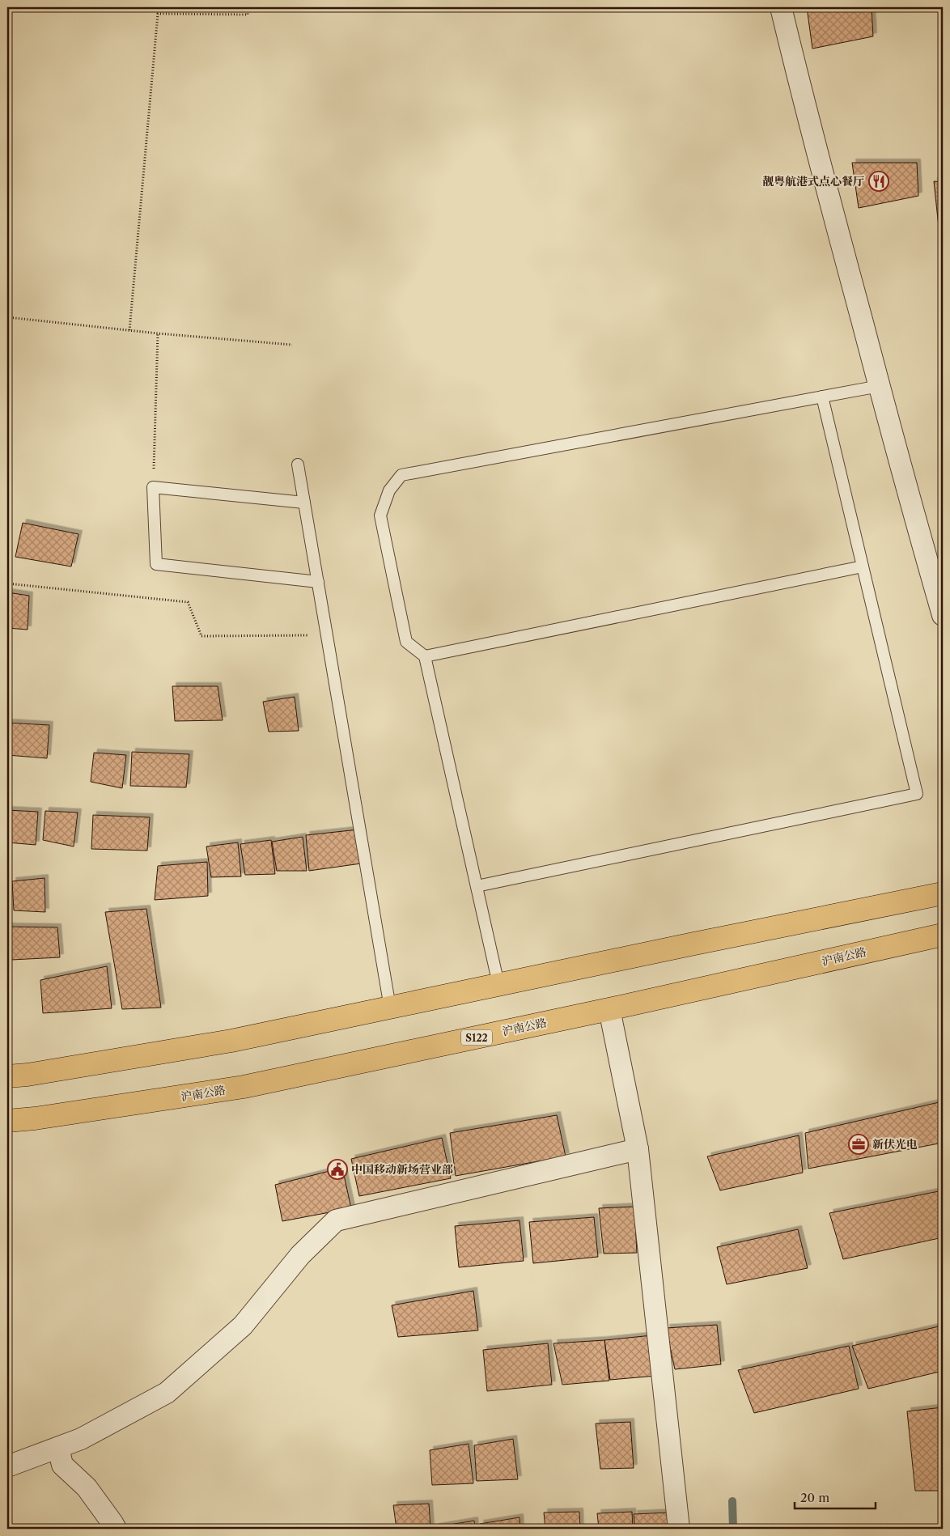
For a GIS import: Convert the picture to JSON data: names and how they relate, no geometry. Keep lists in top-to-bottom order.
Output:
{
  "streets": {
    "main road": ["沪南公路", "S122"]
  },
  "places": {
    "restaurant": ["靓粤航港式点心餐厅"],
    "office": ["新伏光电"],
    "public building": ["中国移动新场营业部"]
  },
  "scale_bar": "20 m"
}
